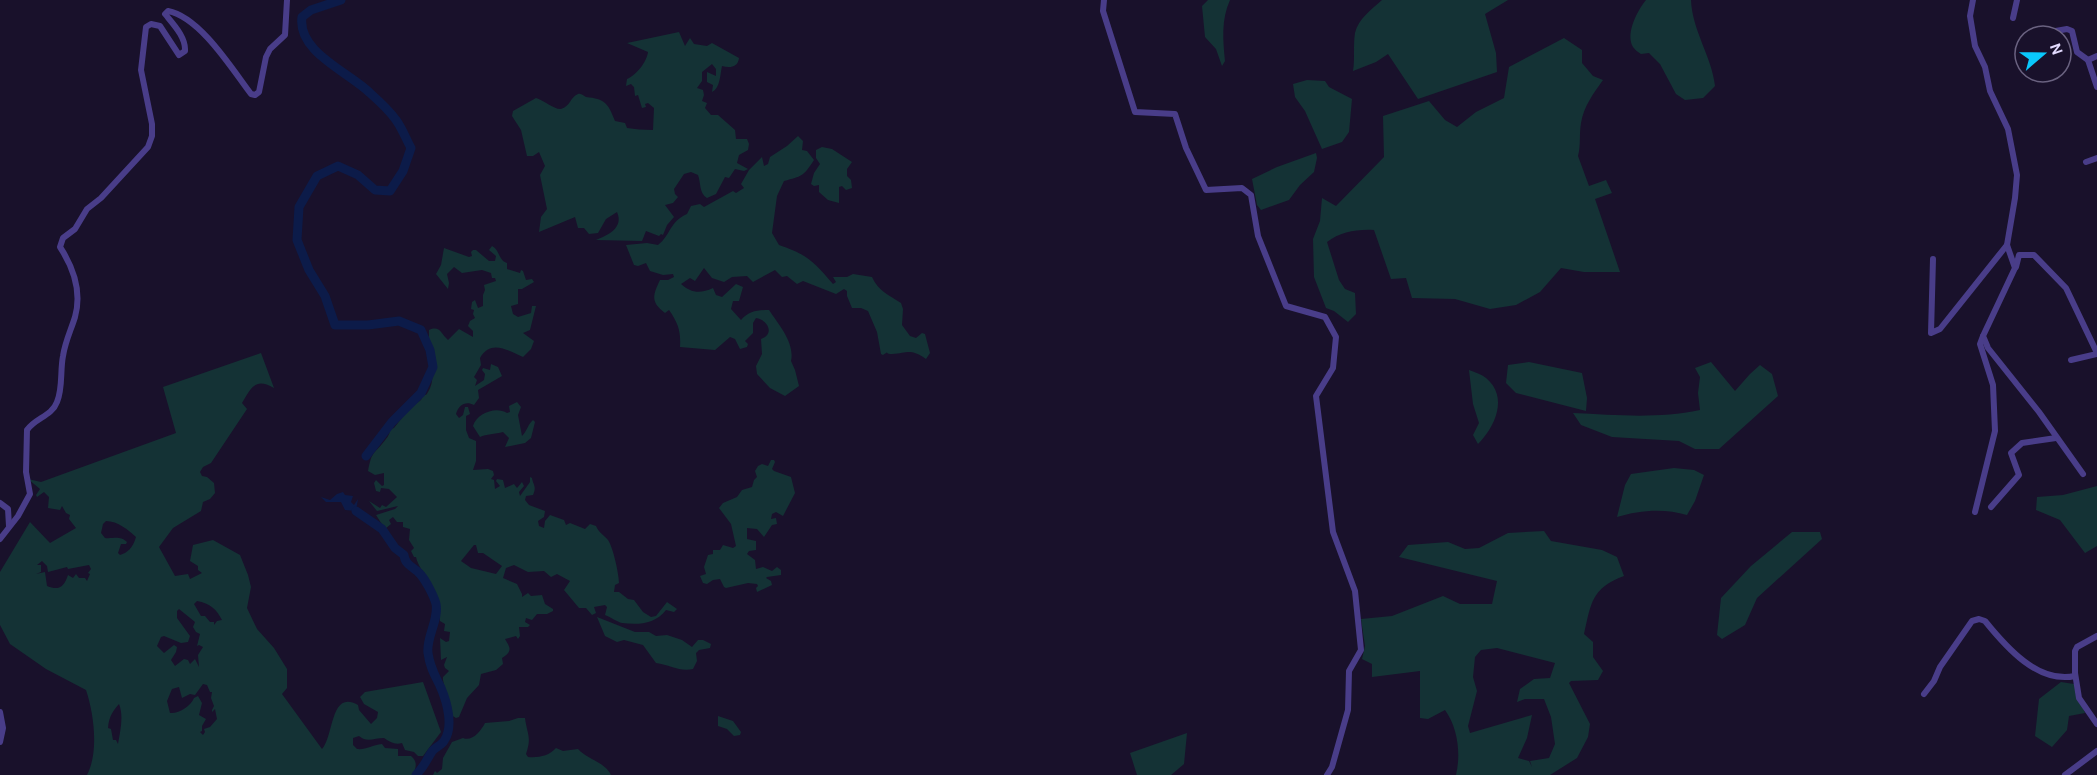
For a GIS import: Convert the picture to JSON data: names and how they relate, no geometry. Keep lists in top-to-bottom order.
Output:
{
  "north": "right"
}
